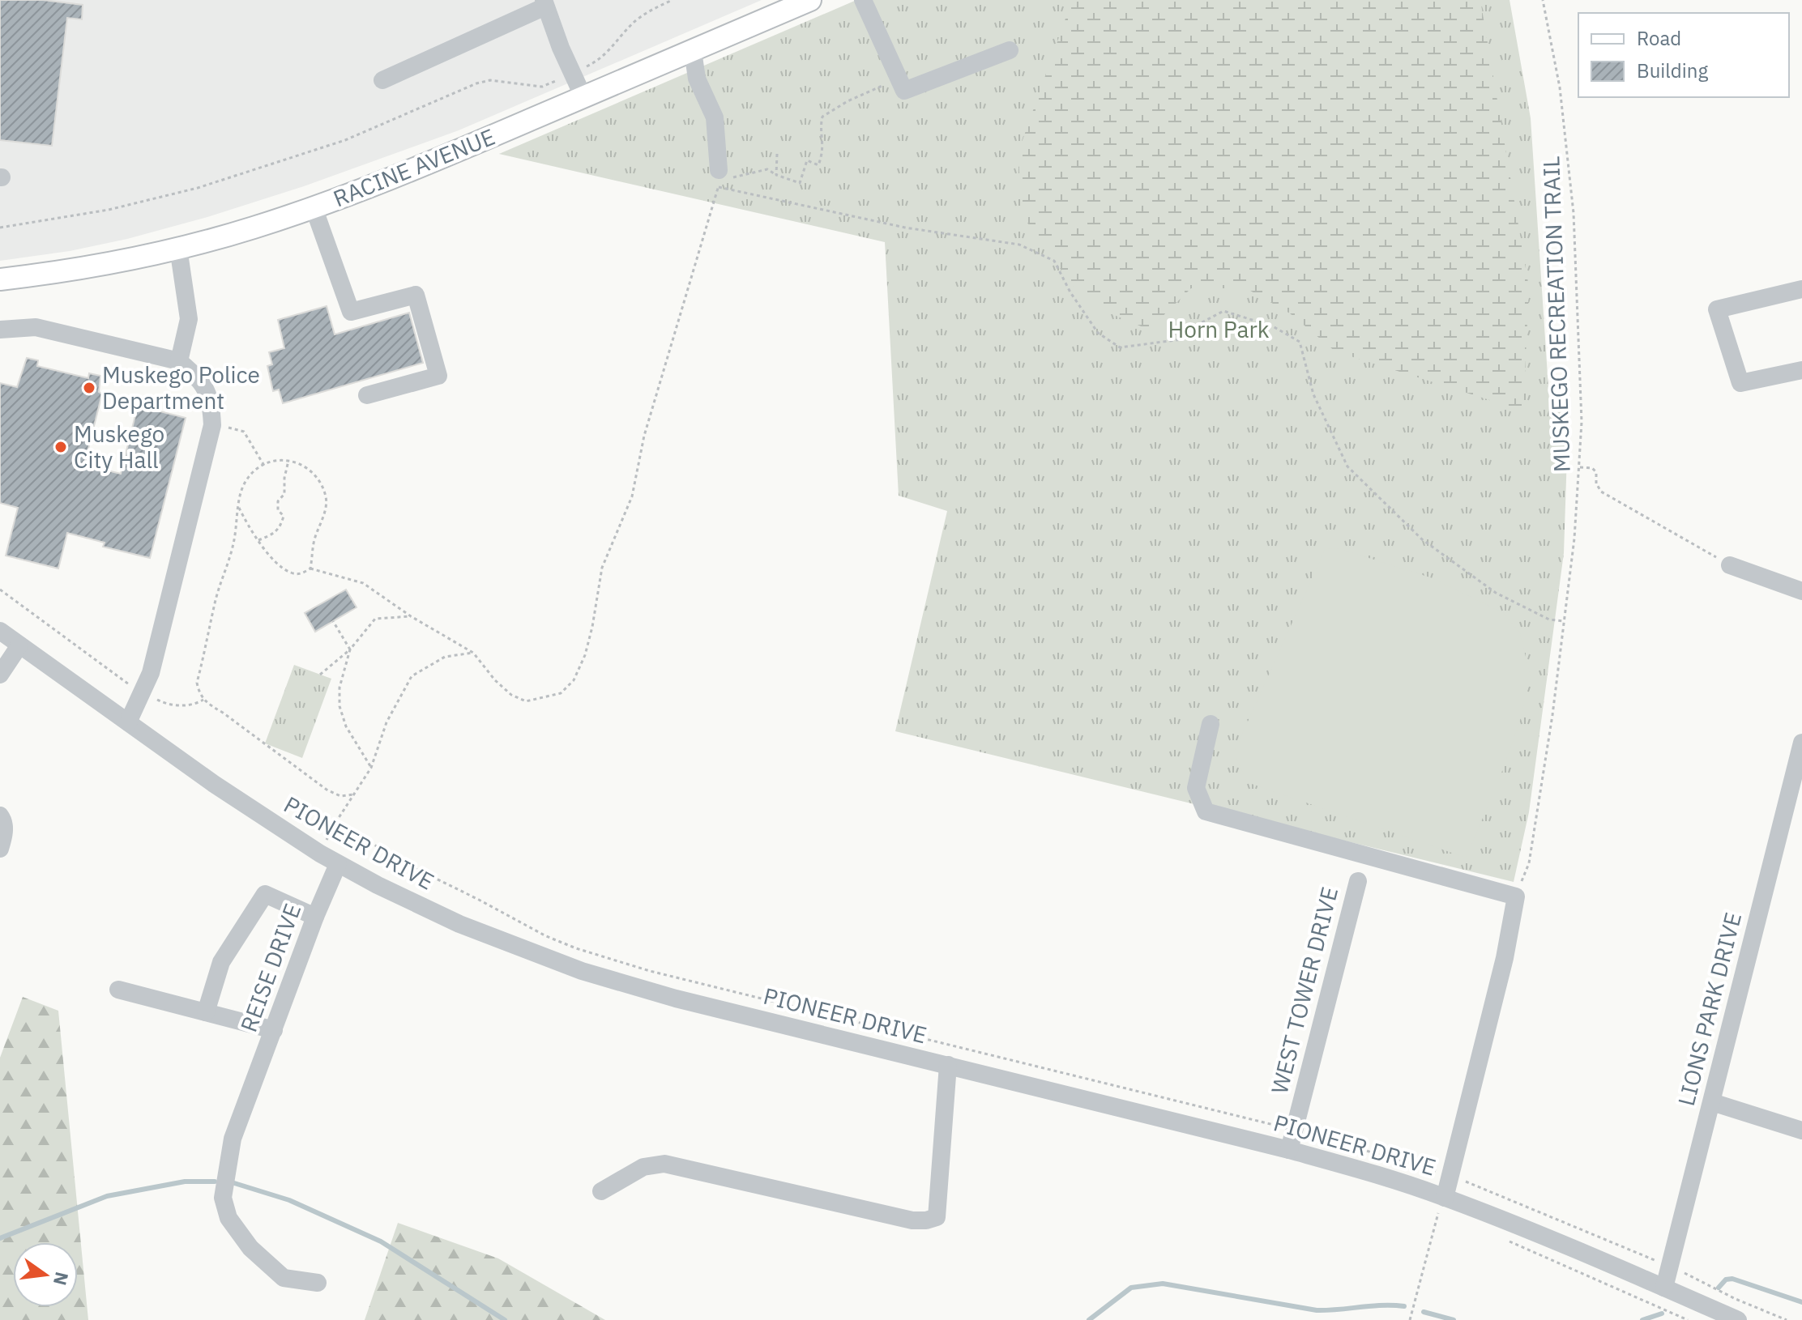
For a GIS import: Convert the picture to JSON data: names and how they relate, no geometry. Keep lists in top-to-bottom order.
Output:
{
  "streets": {
    "main road": ["RACINE AVENUE"],
    "street": [
      "PIONEER DRIVE",
      "REISE DRIVE",
      "WEST TOWER DRIVE",
      "LIONS PARK DRIVE"
    ],
    "path": ["MUSKEGO RECREATION TRAIL"]
  },
  "crossings": [
    ["PIONEER DRIVE", "REISE DRIVE"],
    ["PIONEER DRIVE", "WEST TOWER DRIVE"],
    ["PIONEER DRIVE", "LIONS PARK DRIVE"]
  ],
  "parks": ["Horn Park"],
  "places": ["Muskego Police Department", "Muskego City Hall"],
  "legend": ["Road", "Building"],
  "north": "right"
}
